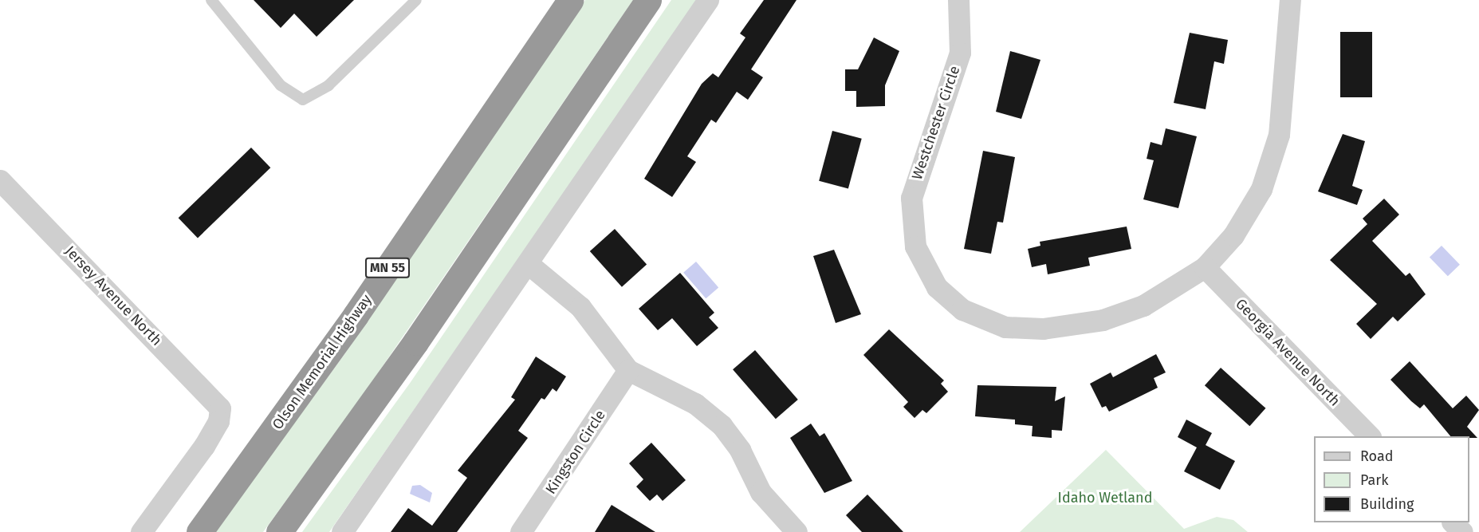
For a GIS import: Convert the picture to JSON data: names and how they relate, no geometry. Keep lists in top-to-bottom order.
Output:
{
  "streets": {
    "highway": ["MN 55", "Olson Memorial Highway"],
    "street": [
      "Westchester Circle",
      "Jersey Avenue North",
      "Georgia Avenue North",
      "Kingston Circle"
    ]
  },
  "crossings": [
    ["Westchester Circle", "Georgia Avenue North"]
  ],
  "parks": ["Idaho Wetland"],
  "legend": ["Road", "Park", "Building"]
}
